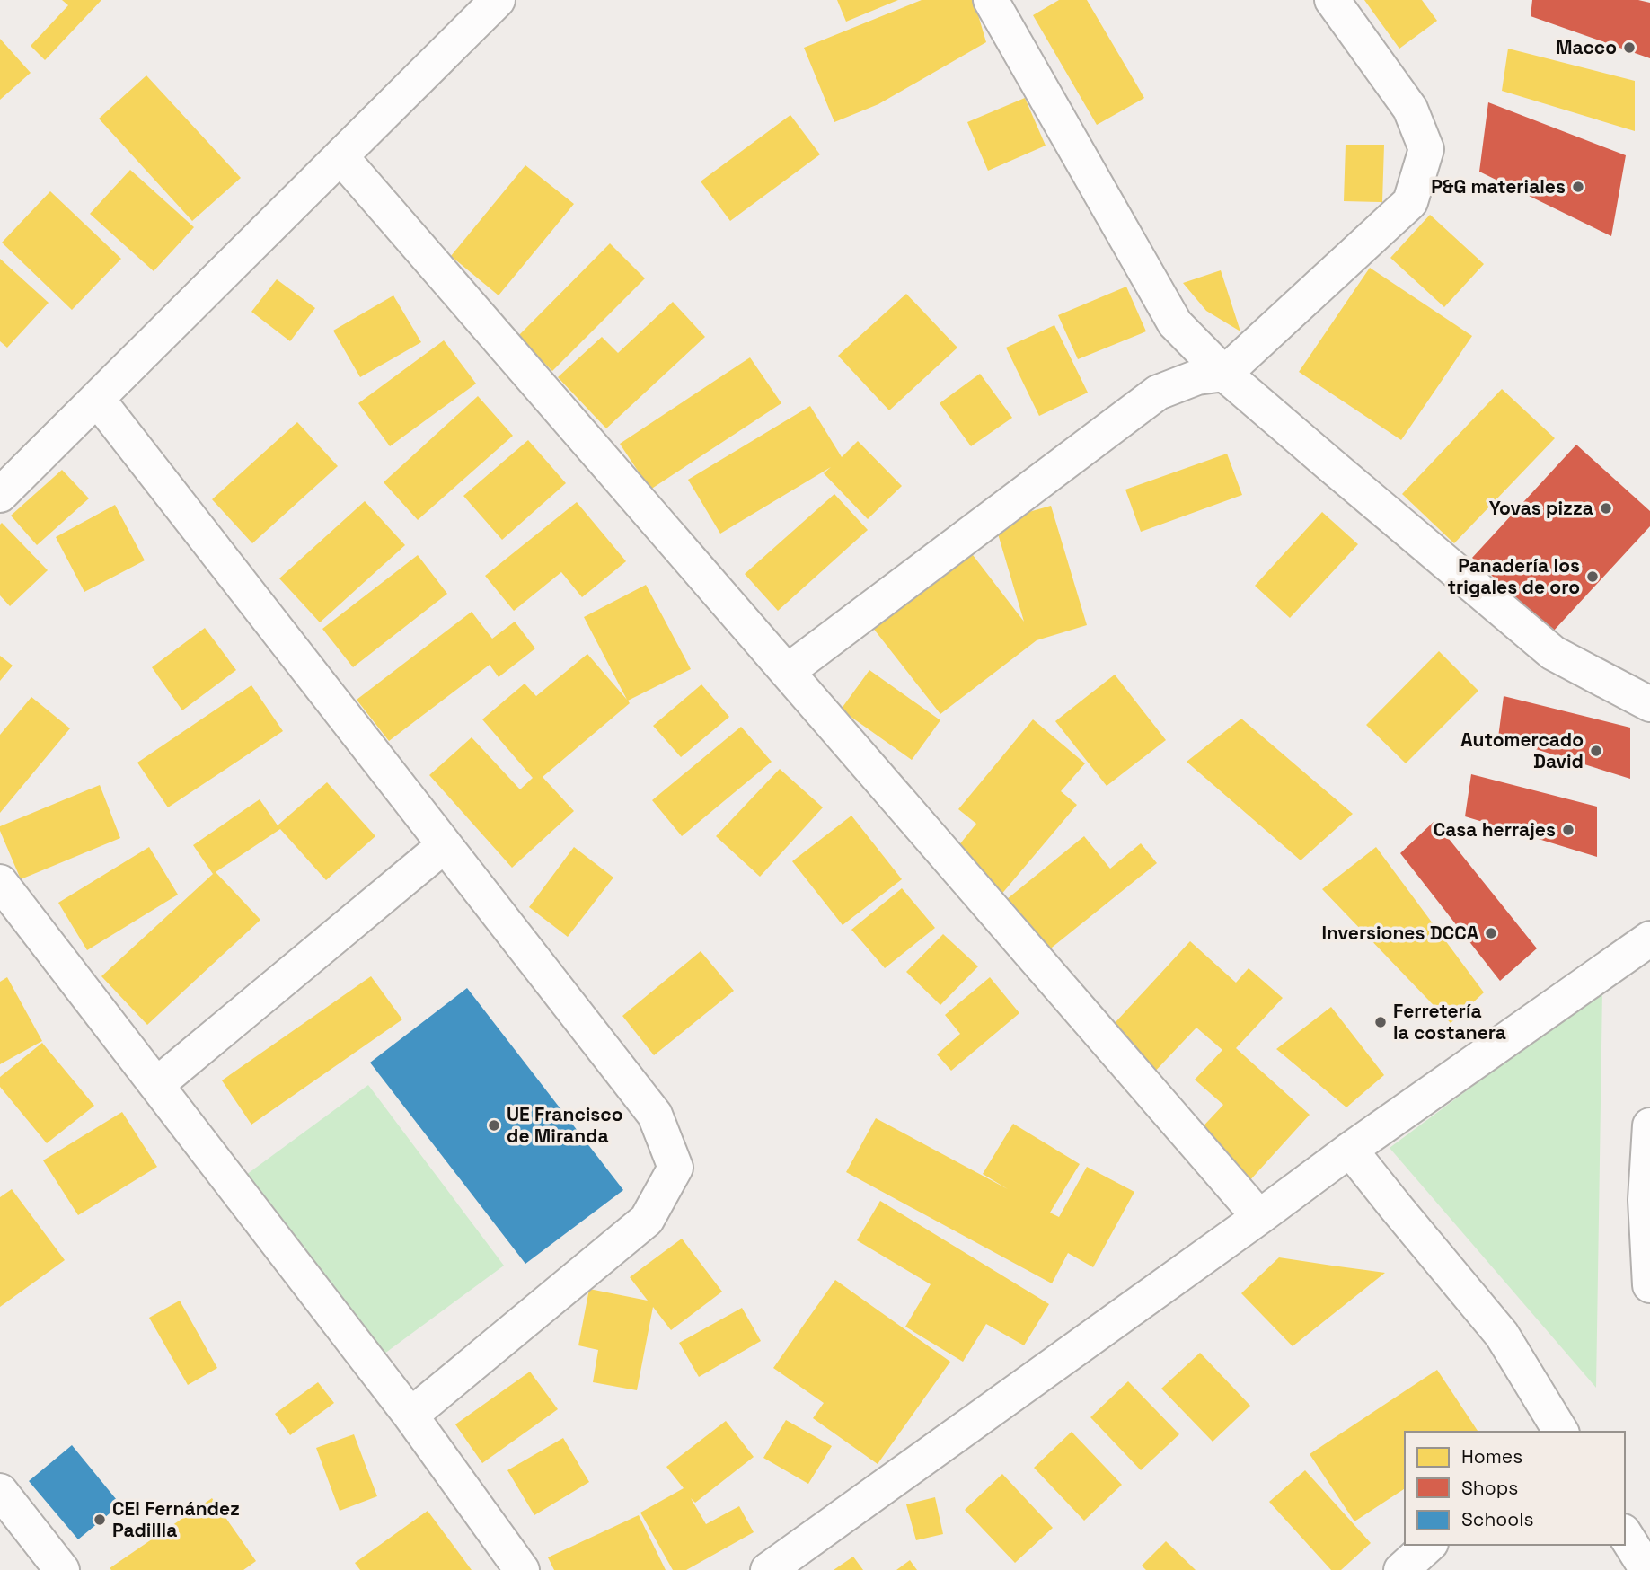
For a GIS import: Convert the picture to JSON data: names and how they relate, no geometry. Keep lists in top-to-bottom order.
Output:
{
  "places": [
    "Macco",
    "P&G materiales",
    "Yovas pizza",
    "Panadería los trigales de oro",
    "Automercado David",
    "Casa herrajes",
    "Inversiones DCCA",
    "Ferretería la costanera",
    "UE Francisco de Miranda",
    "CEI Fernández Padillla"
  ],
  "legend": ["Homes", "Shops", "Schools"]
}
